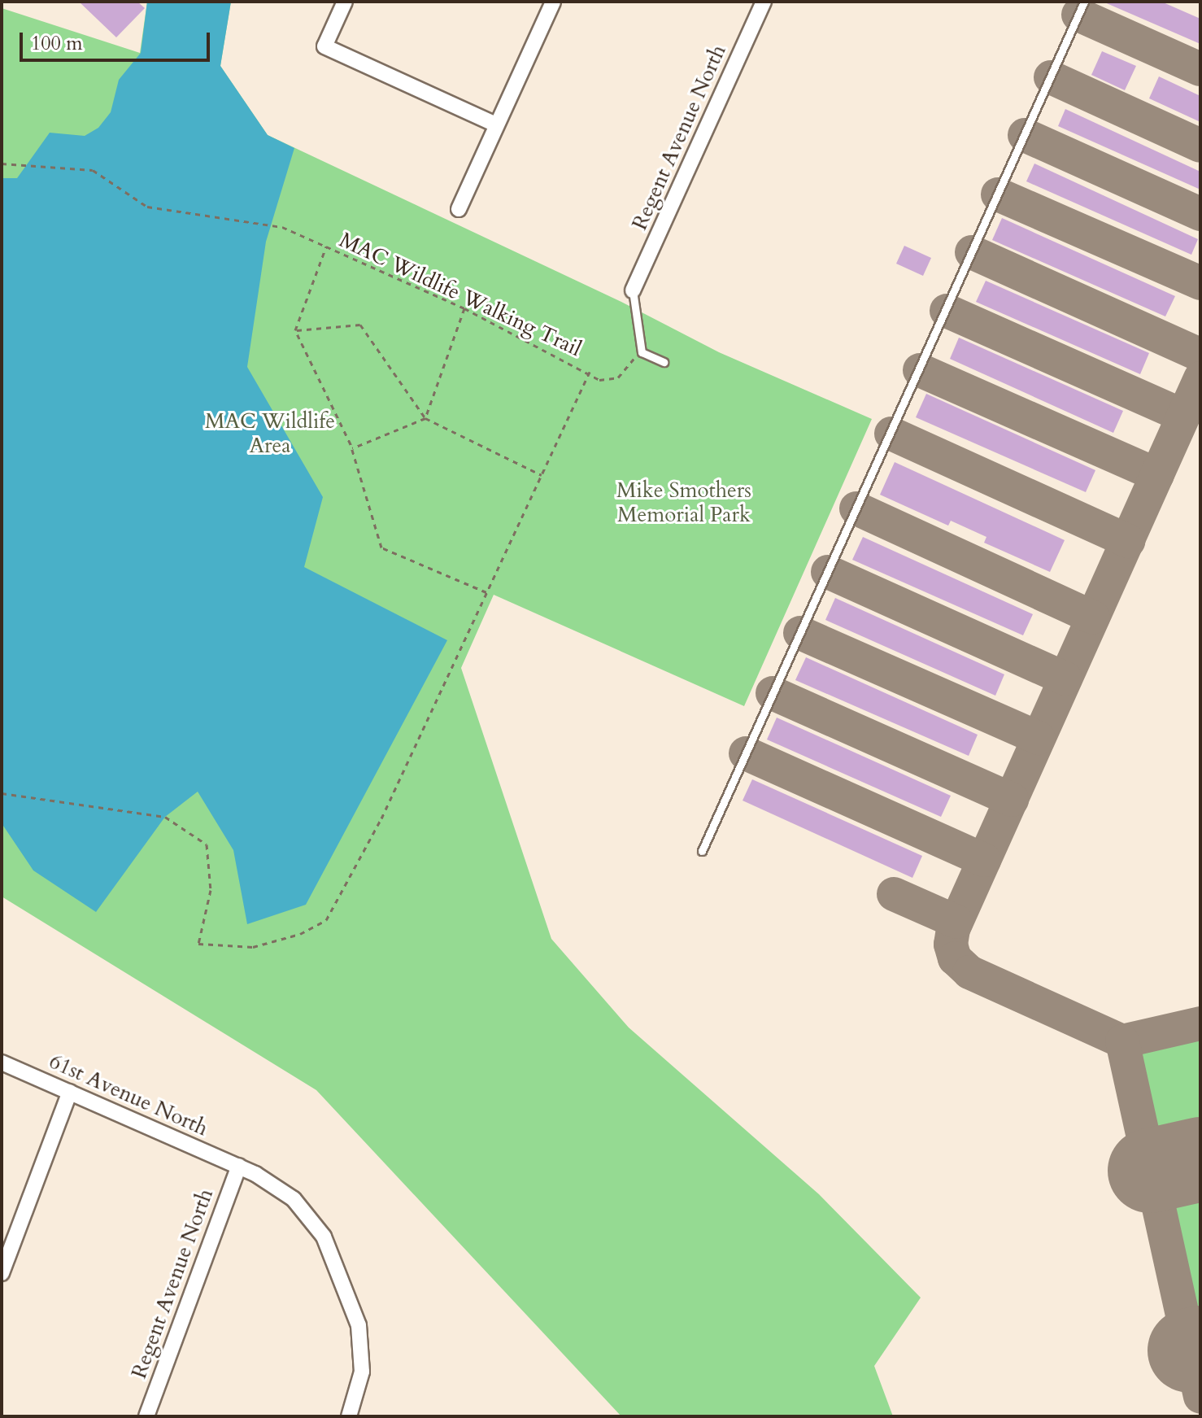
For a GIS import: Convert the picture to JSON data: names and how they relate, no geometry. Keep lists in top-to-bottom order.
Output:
{
  "streets": {
    "street": ["Regent Avenue North", "61st Avenue North"],
    "path": ["MAC Wildlife Walking Trail"]
  },
  "crossings": [
    ["Regent Avenue North", "61st Avenue North"]
  ],
  "parks": ["MAC Wildlife Area", "Mike Smothers Memorial Park"],
  "scale_bar": "100 m"
}
